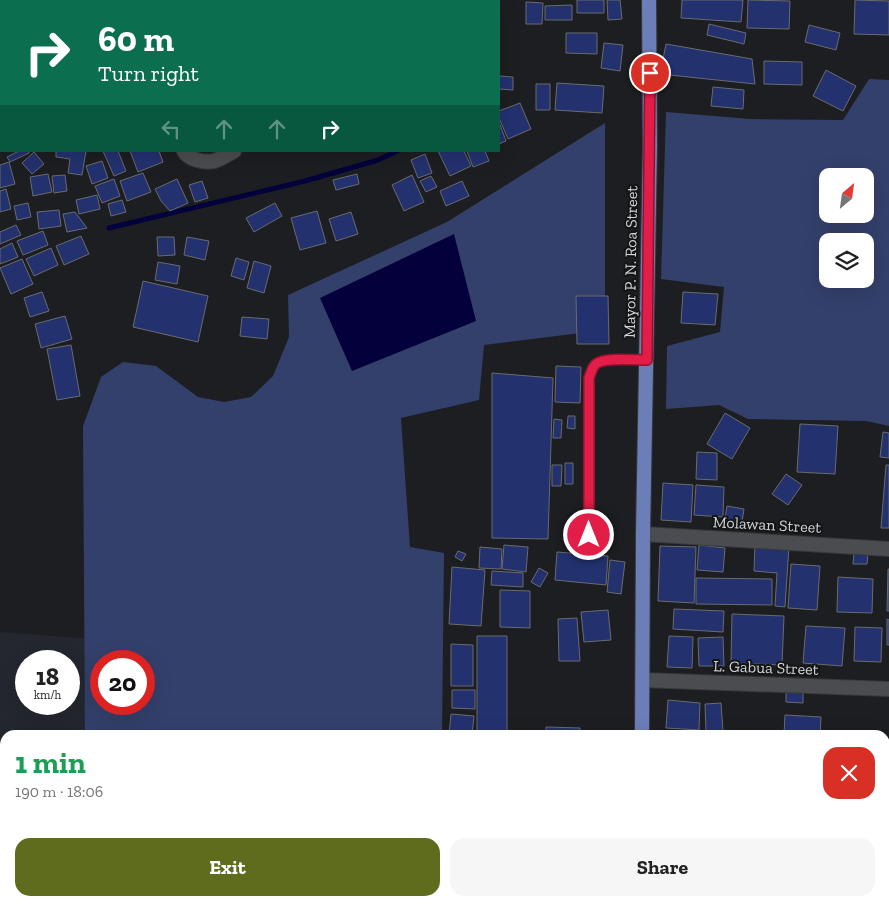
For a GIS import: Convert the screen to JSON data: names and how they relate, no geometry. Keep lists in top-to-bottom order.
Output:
{
  "streets": {
    "main road": ["Mayor P. N. Roa Street"],
    "street": ["Molawan Street", "L. Gabua Street"]
  },
  "crossings": [
    ["Mayor P. N. Roa Street", "Molawan Street"],
    ["Mayor P. N. Roa Street", "L. Gabua Street"]
  ],
  "north": "top right",
  "page": {
    "turn": ["60 m", "Turn right"],
    "speed": "18 km/h",
    "limit": "20",
    "heading": ["1 min", "190 m · 18:06"],
    "buttons": ["Exit", "Share"]
  }
}
